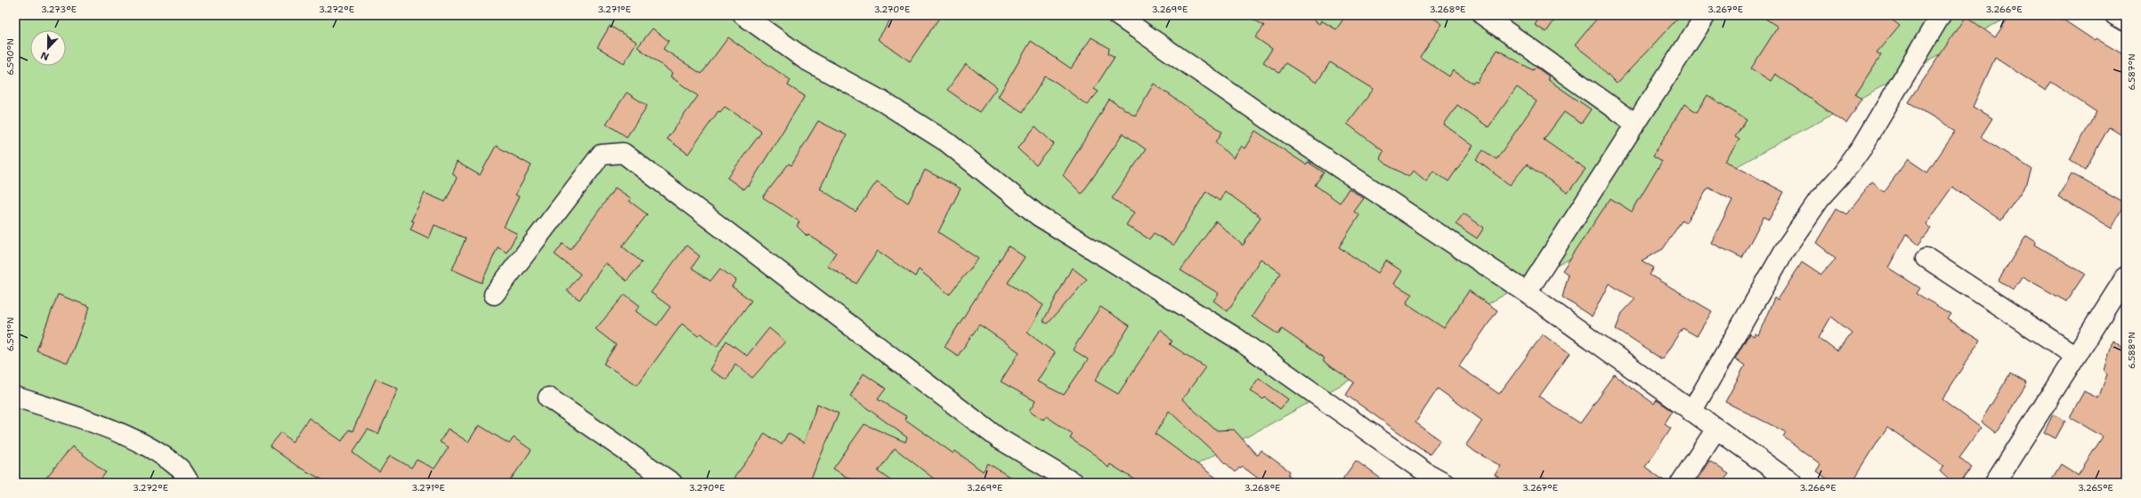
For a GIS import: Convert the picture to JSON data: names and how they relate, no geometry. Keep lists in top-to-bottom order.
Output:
{
  "north": "bottom",
  "coordinates": [
    "3.273°E",
    "3.272°E",
    "3.271°E",
    "3.270°E",
    "3.269°E",
    "3.268°E",
    "3.267°E",
    "3.266°E",
    "6.590°N",
    "6.587°N",
    "6.591°N",
    "6.588°N",
    "3.265°E"
  ]
}
